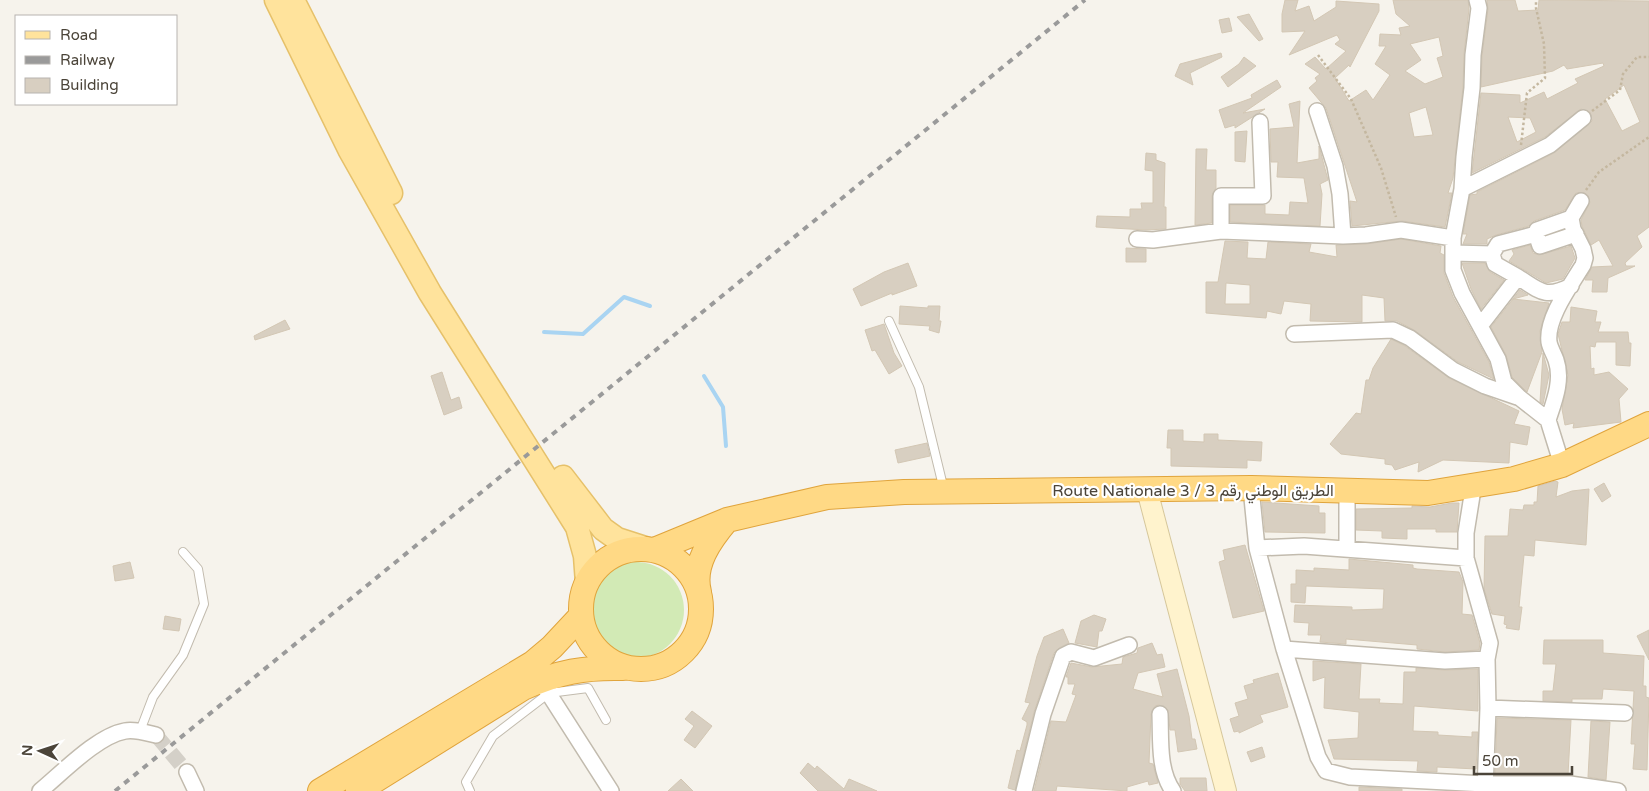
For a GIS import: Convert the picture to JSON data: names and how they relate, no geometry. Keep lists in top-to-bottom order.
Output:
{
  "streets": {
    "highway": ["Route Nationale 3 / الطريق الوطني رقم 3"]
  },
  "legend": ["Road", "Railway", "Building"],
  "scale_bar": "50 m",
  "north": "left"
}
